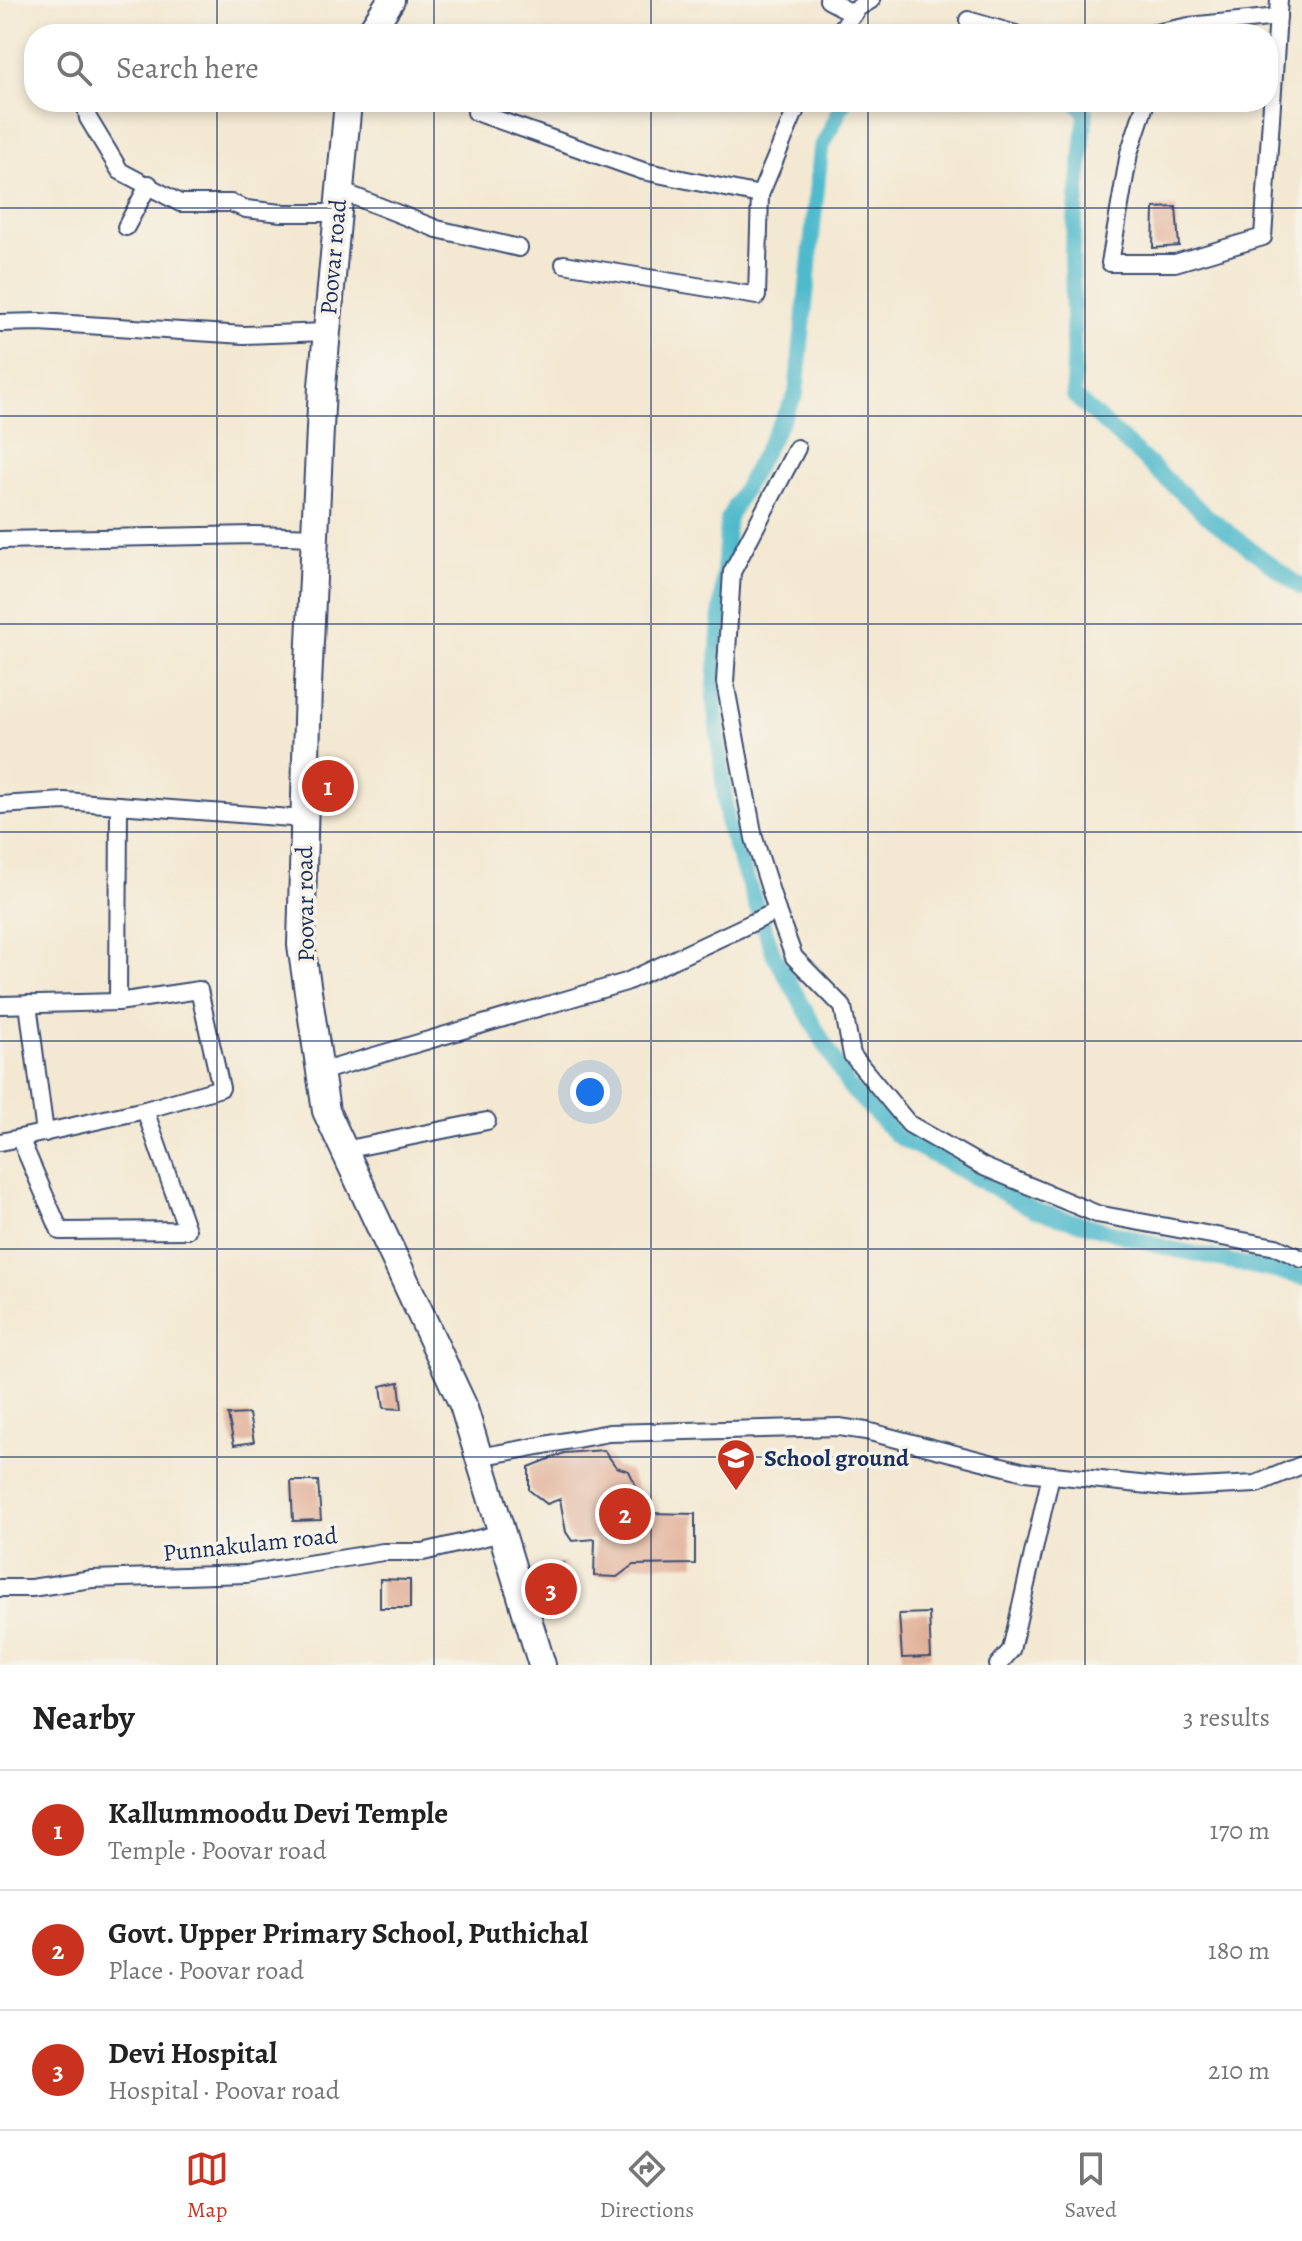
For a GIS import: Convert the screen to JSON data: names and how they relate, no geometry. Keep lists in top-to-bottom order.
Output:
{
  "streets": {
    "main road": ["Poovar road"],
    "street": ["Punnakulam road"]
  },
  "crossings": [
    ["Poovar road", "Punnakulam road"]
  ],
  "places": {
    "school or university": ["School ground"]
  },
  "page": {
    "search": "Search here",
    "pins": ["1", "2", "3"],
    "heading": ["Nearby", "3 results"],
    "list": [
      {
        "mark": "1",
        "name": "Kallummoodu Devi Temple",
        "note": "Temple · Poovar road",
        "value": "170 m"
      },
      {
        "mark": "2",
        "name": "Govt. Upper Primary School, Puthichal",
        "note": "Place · Poovar road",
        "value": "180 m"
      },
      {
        "mark": "3",
        "name": "Devi Hospital",
        "note": "Hospital · Poovar road",
        "value": "210 m"
      }
    ],
    "nav": ["Map", "Directions", "Saved"]
  }
}
